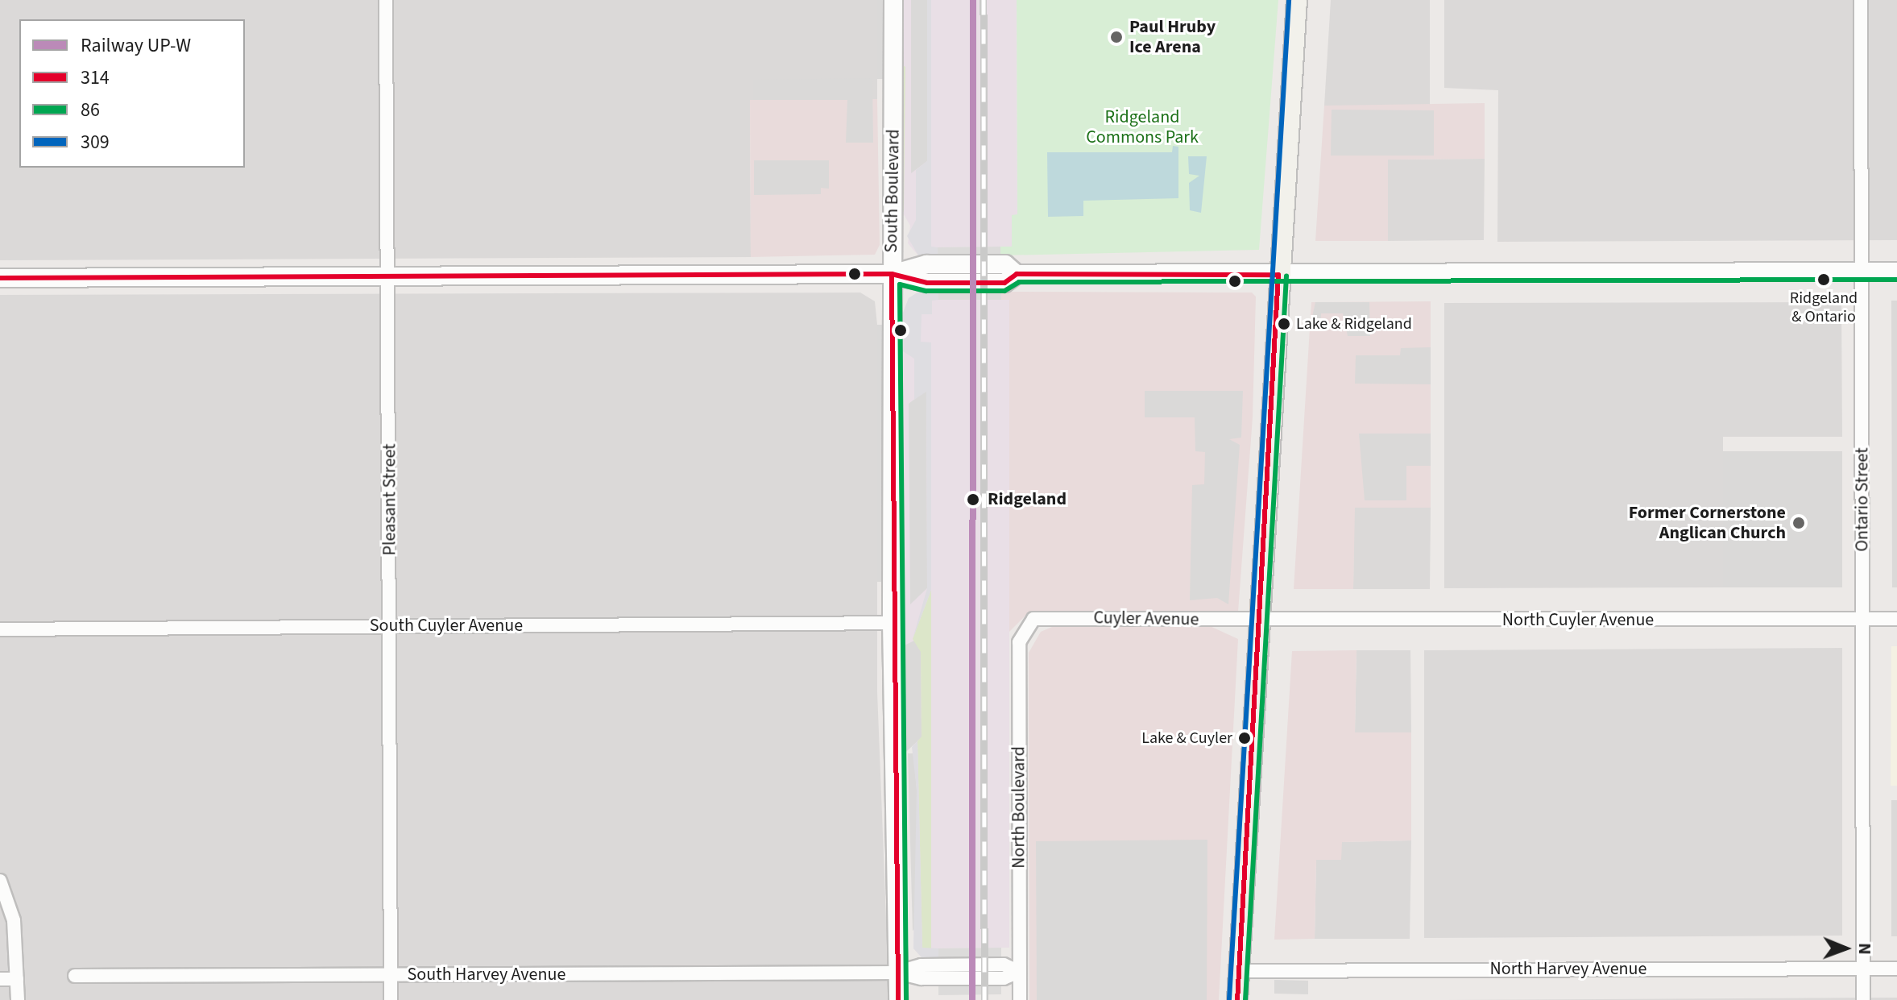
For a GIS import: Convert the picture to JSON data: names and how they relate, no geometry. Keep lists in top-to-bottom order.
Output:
{
  "streets": {
    "street": [
      "South Boulevard",
      "Pleasant Street",
      "Ontario Street",
      "Cuyler Avenue",
      "North Cuyler Avenue",
      "South Cuyler Avenue",
      "North Boulevard",
      "North Harvey Avenue",
      "South Harvey Avenue"
    ]
  },
  "crossings": [
    ["South Boulevard", "South Cuyler Avenue"],
    ["South Boulevard", "South Harvey Avenue"],
    ["Pleasant Street", "South Cuyler Avenue"],
    ["Pleasant Street", "South Harvey Avenue"],
    ["Ontario Street", "North Cuyler Avenue"],
    ["Ontario Street", "North Harvey Avenue"],
    ["Cuyler Avenue", "North Cuyler Avenue"],
    ["Cuyler Avenue", "North Boulevard"]
  ],
  "parks": ["Ridgeland Commons Park"],
  "places": [
    "Paul Hruby Ice Arena",
    "Ridgeland & Ontario",
    "Lake & Ridgeland",
    "Ridgeland",
    "Former Cornerstone Anglican Church",
    "Lake & Cuyler"
  ],
  "lines": [
    "rail line UP-W",
    "transit line 309",
    "transit line 314",
    "transit line 86"
  ],
  "legend": [
    "Railway UP-W",
    "314",
    "86",
    "309"
  ],
  "north": "right"
}
